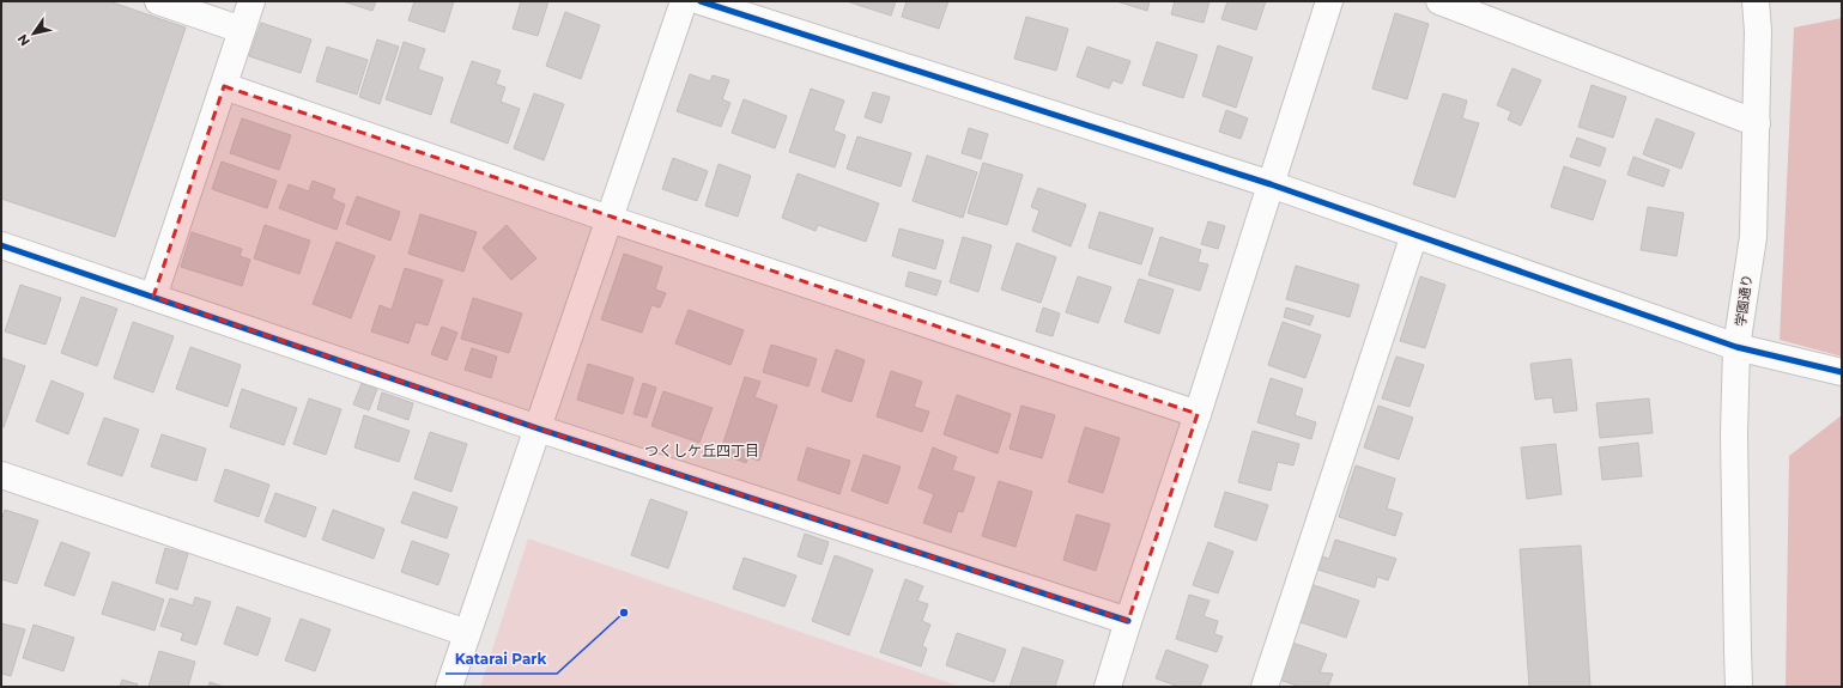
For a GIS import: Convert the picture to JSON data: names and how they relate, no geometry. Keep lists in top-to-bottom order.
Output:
{
  "streets": {
    "street": ["学園通り"]
  },
  "districts": ["つくしケ丘四丁目"],
  "places": ["Katarai Park"],
  "north": "bottom left"
}
